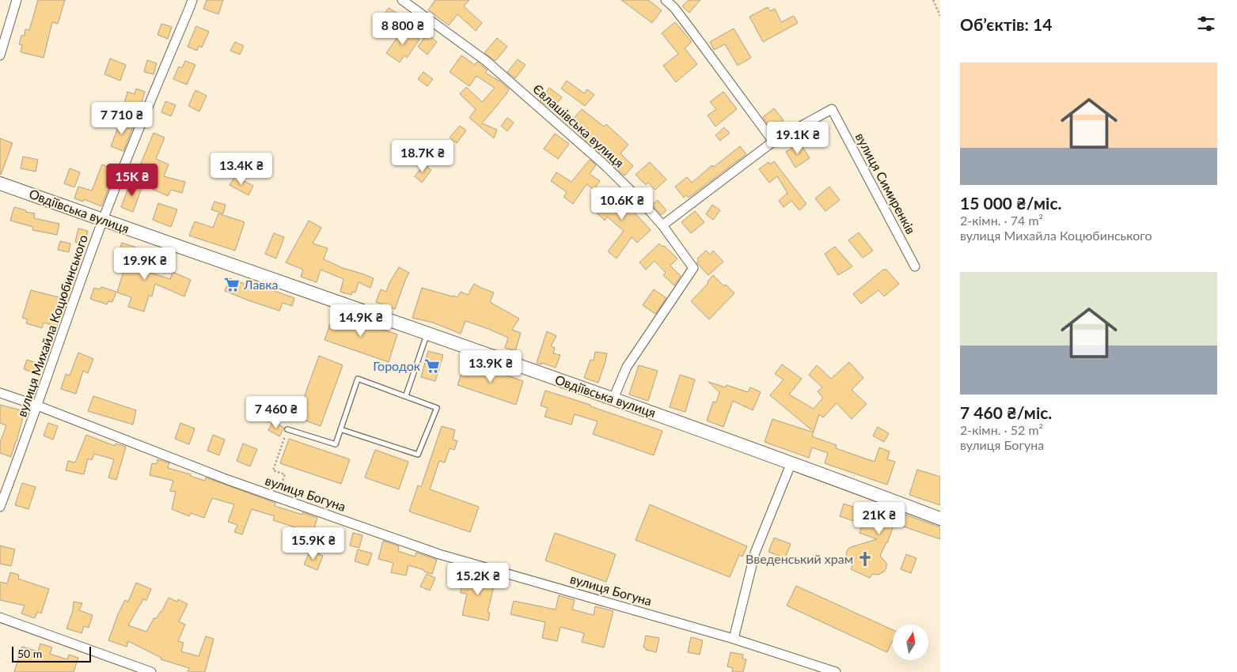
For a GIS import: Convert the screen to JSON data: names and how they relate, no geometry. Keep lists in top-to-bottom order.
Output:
{
  "streets": {
    "main road": ["Овдіївська вулиця"],
    "street": [
      "Євлашівська вулиця",
      "вулиця Симиренків",
      "вулиця Михайла Коцюбинського",
      "вулиця Богуна"
    ]
  },
  "crossings": [
    ["Євлашівська вулиця", "вулиця Симиренків"],
    ["Євлашівська вулиця", "Овдіївська вулиця"],
    ["Овдіївська вулиця", "вулиця Михайла Коцюбинського"],
    ["вулиця Михайла Коцюбинського", "вулиця Богуна"]
  ],
  "places": {
    "supermarket": ["Лавка", "Городок"],
    "church": ["Введенський храм"]
  },
  "scale_bar": "50 m",
  "north": "top",
  "page": {
    "heading": "Об’єктів: 14",
    "price": [
      "8 800 ₴",
      "7 710 ₴",
      "19.1K ₴",
      "18.7K ₴",
      "13.4K ₴",
      "15K ₴",
      "10.6K ₴",
      "19.9K ₴",
      "14.9K ₴",
      "13.9K ₴",
      "7 460 ₴",
      "21K ₴",
      "15.9K ₴",
      "15.2K ₴"
    ],
    "list": [
      {
        "name": "15 000 ₴/міс.",
        "note": "2-кімн. · 74 m² · вулиця Михайла Коцюбинського"
      },
      {
        "name": "7 460 ₴/міс.",
        "note": "2-кімн. · 52 m² · вулиця Богуна"
      }
    ],
    "scale": "50 m"
  }
}
